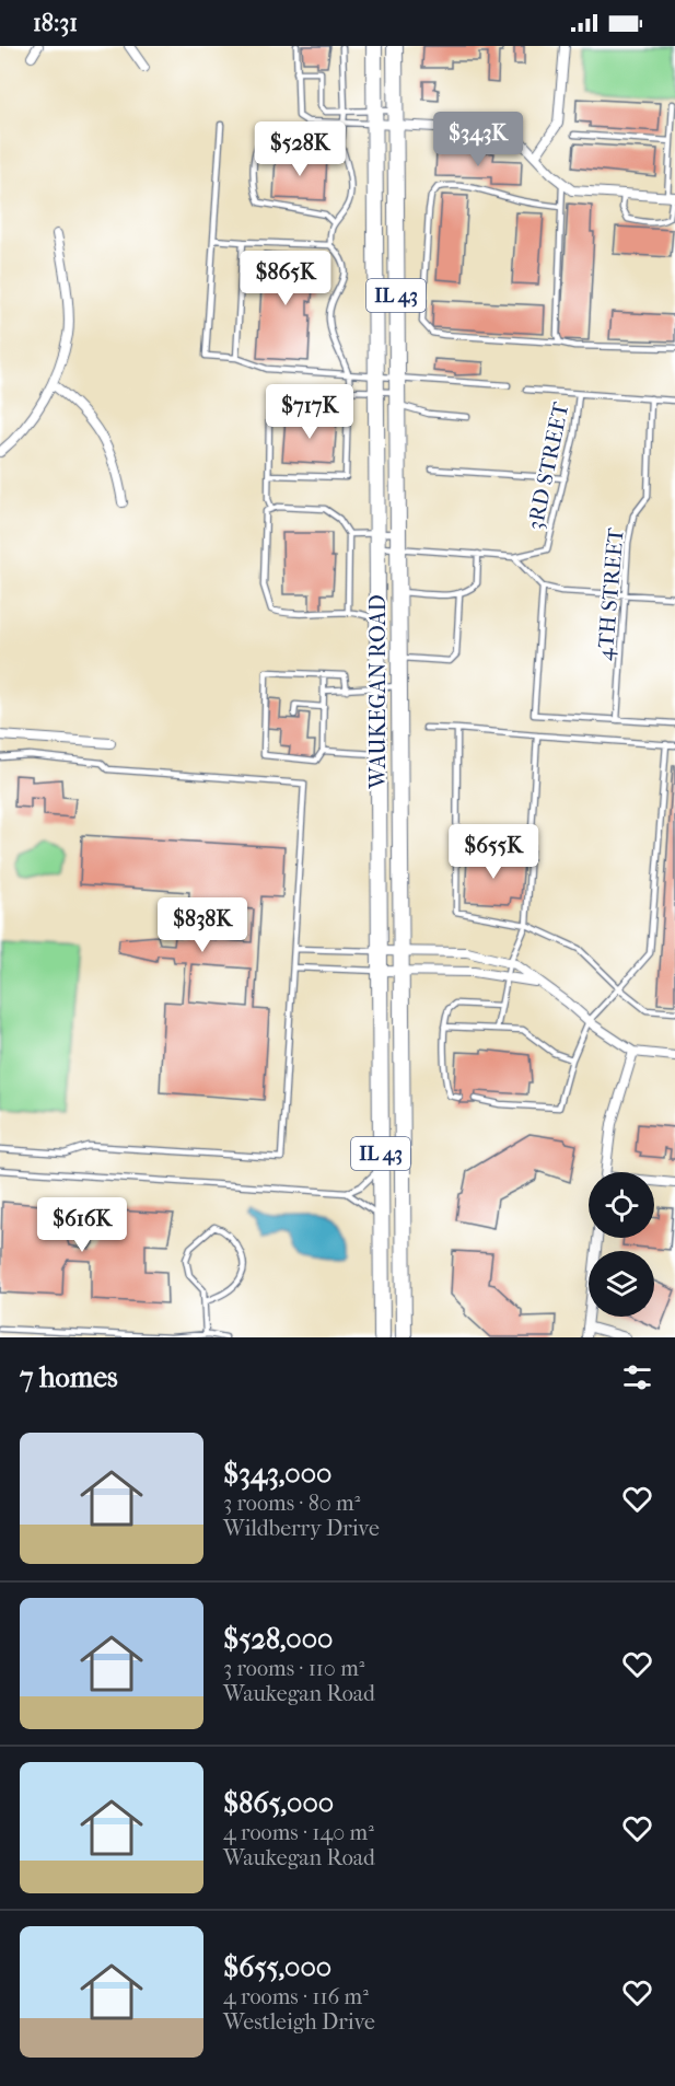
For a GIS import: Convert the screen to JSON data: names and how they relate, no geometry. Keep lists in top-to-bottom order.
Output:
{
  "streets": {
    "main road": ["IL 43", "WAUKEGAN ROAD"],
    "lane": ["3RD STREET", "4TH STREET"]
  },
  "page": {
    "status": "18:31",
    "price": [
      "$343K",
      "$528K",
      "$865K",
      "$717K",
      "$655K",
      "$838K",
      "$616K"
    ],
    "heading": "7 homes",
    "list": [
      {
        "name": "$343,000",
        "note": "3 rooms · 80 m² · Wildberry Drive"
      },
      {
        "name": "$528,000",
        "note": "3 rooms · 110 m² · Waukegan Road"
      },
      {
        "name": "$865,000",
        "note": "4 rooms · 140 m² · Waukegan Road"
      },
      {
        "name": "$655,000",
        "note": "4 rooms · 116 m² · Westleigh Drive"
      }
    ]
  }
}
